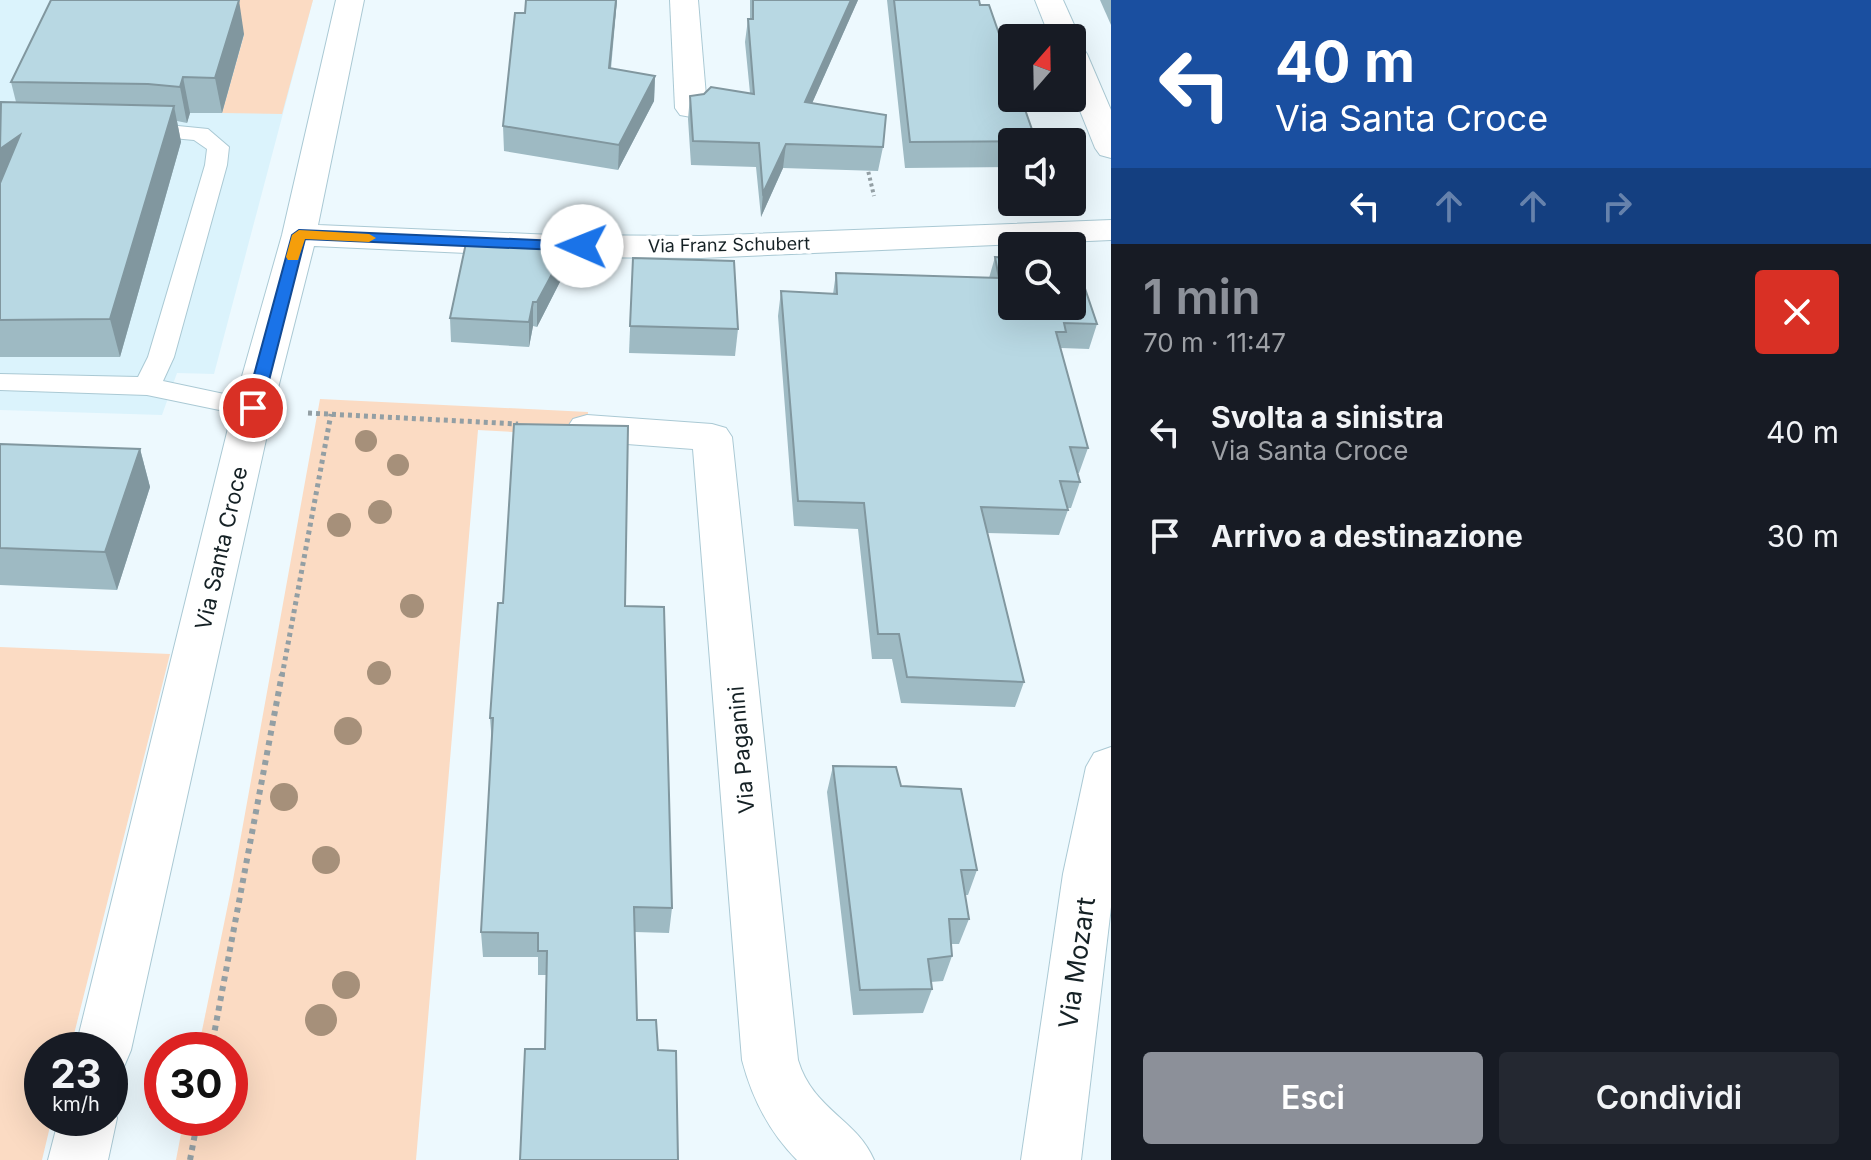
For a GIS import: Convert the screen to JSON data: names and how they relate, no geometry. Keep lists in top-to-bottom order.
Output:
{
  "streets": {
    "street": [
      "Via Franz Schubert",
      "Via Santa Croce",
      "Via Paganini",
      "Via Mozart"
    ]
  },
  "crossings": [
    ["Via Franz Schubert", "Via Santa Croce"]
  ],
  "north": "top",
  "page": {
    "turn": ["40 m", "Via Santa Croce"],
    "heading": ["1 min", "70 m · 11:47"],
    "list": [
      {
        "name": "Svolta a sinistra",
        "note": "Via Santa Croce",
        "value": "40 m"
      },
      {
        "name": "Arrivo a destinazione",
        "value": "30 m"
      }
    ],
    "speed": "23 km/h",
    "limit": "30",
    "buttons": ["Esci", "Condividi"]
  }
}
